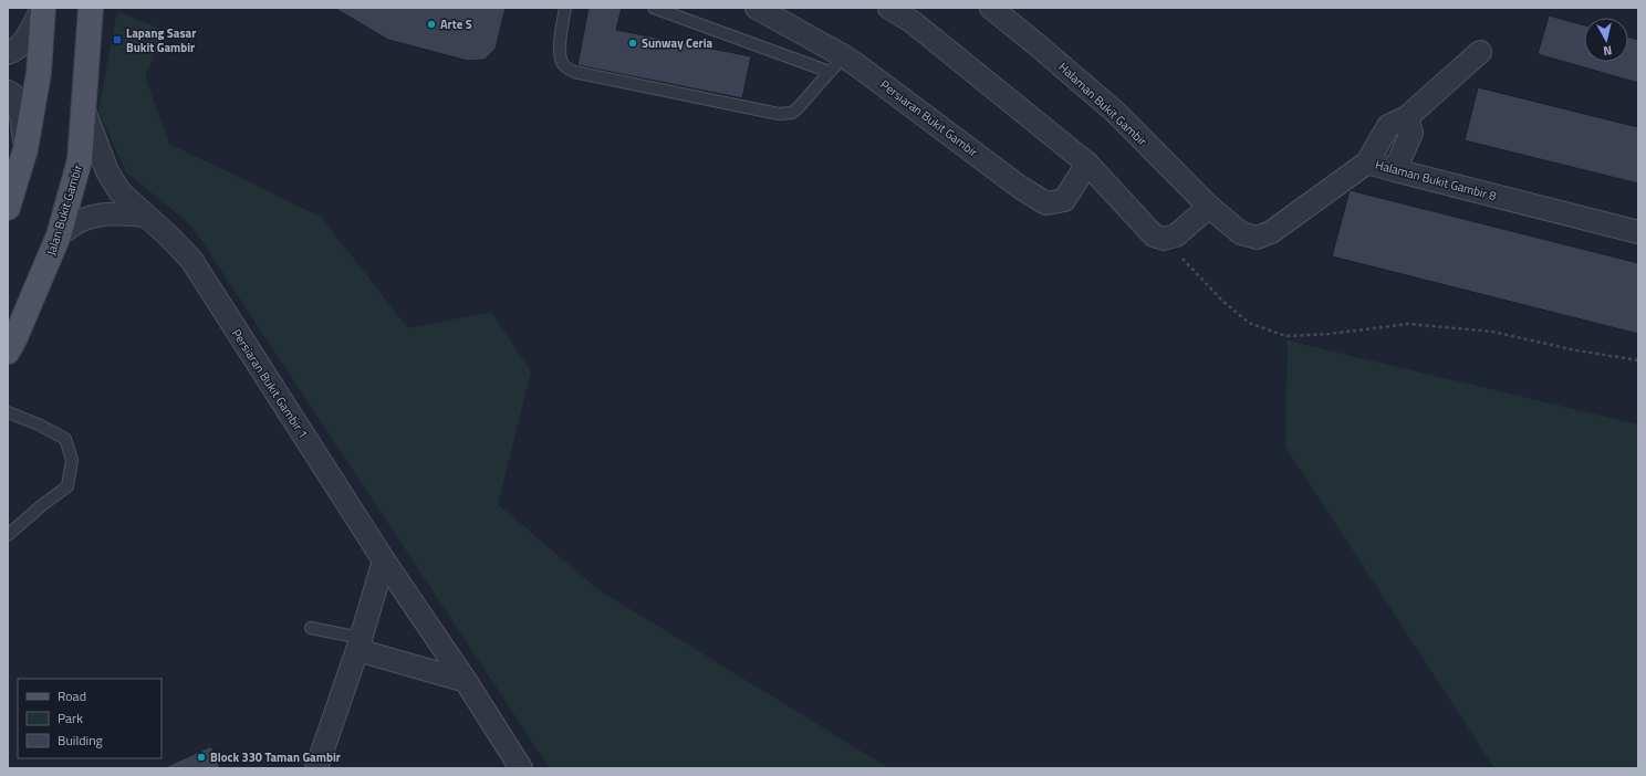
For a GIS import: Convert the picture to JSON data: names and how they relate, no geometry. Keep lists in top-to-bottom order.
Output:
{
  "streets": {
    "main road": ["Jalan Bukit Gambir"],
    "street": [
      "Halaman Bukit Gambir",
      "Persiaran Bukit Gambir",
      "Halaman Bukit Gambir 8",
      "Persiaran Bukit Gambir 1"
    ]
  },
  "crossings": [
    ["Halaman Bukit Gambir", "Halaman Bukit Gambir 8"],
    ["Jalan Bukit Gambir", "Persiaran Bukit Gambir 1"]
  ],
  "places": {
    "other": ["Arte S", "Sunway Ceria", "Block 330 Taman Gambir"],
    "transit": ["Lapang Sasar Bukit Gambir"]
  },
  "legend": ["Road", "Park", "Building"],
  "north": "bottom"
}
